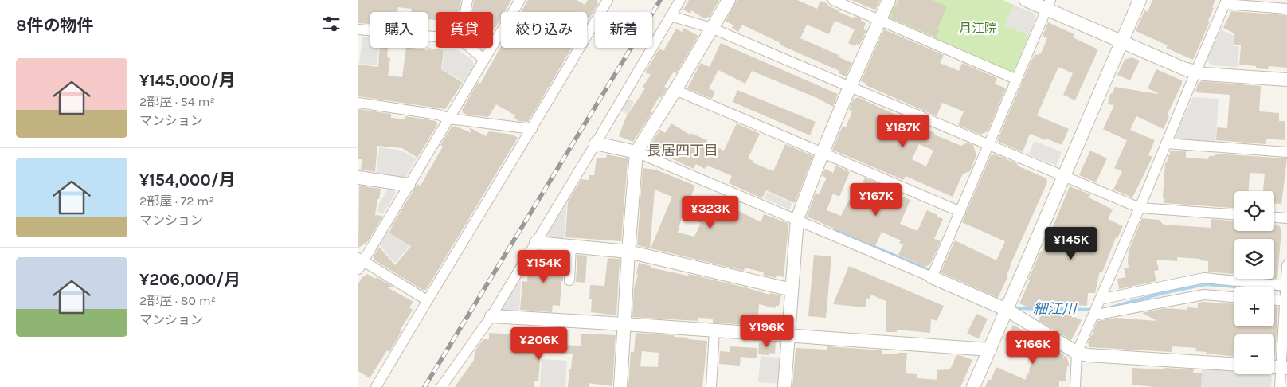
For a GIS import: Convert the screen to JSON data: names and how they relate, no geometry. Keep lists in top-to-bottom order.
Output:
{
  "districts": ["長居四丁目"],
  "water": ["細江川"],
  "parks": ["月江院"],
  "page": {
    "heading": "8件の物件",
    "chip": [
      "購入",
      "賃貸",
      "絞り込み",
      "新着"
    ],
    "list": [
      {
        "name": "¥145,000/月",
        "note": "2部屋 · 54 m² · マンション"
      },
      {
        "name": "¥154,000/月",
        "note": "2部屋 · 72 m² · マンション"
      },
      {
        "name": "¥206,000/月",
        "note": "2部屋 · 80 m² · マンション"
      }
    ],
    "price": [
      "¥187K",
      "¥167K",
      "¥323K",
      "¥145K",
      "¥154K",
      "¥196K",
      "¥206K",
      "¥166K"
    ],
    "map_buttons": ["+", "−"]
  }
}
